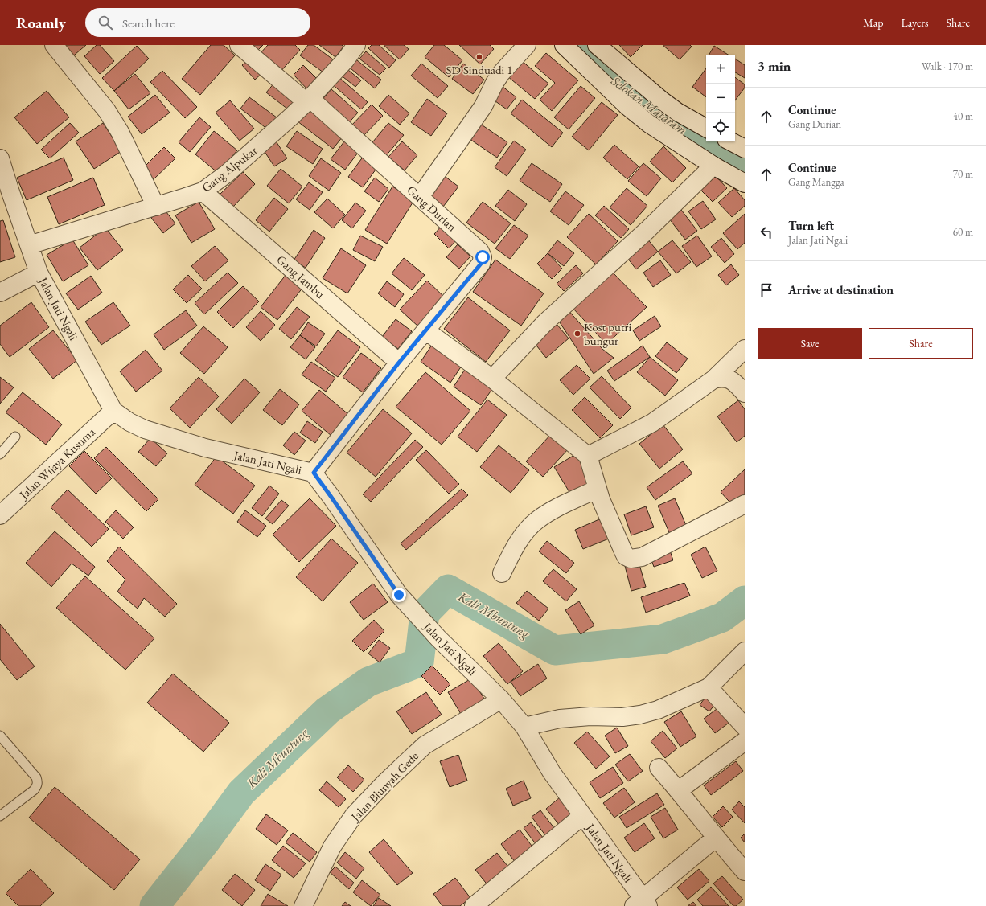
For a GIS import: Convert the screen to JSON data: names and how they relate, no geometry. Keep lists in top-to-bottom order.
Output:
{
  "streets": {
    "street": [
      "Gang Alpukat",
      "Gang Durian",
      "Gang Jambu",
      "Jalan Jati Ngali",
      "Jalan Wijaya Kusuma",
      "Jalan Blunyah Gede"
    ]
  },
  "crossings": [
    ["Gang Alpukat", "Gang Durian"],
    ["Gang Alpukat", "Gang Jambu"],
    ["Gang Alpukat", "Jalan Jati Ngali"],
    ["Jalan Jati Ngali", "Jalan Wijaya Kusuma"],
    ["Jalan Jati Ngali", "Jalan Blunyah Gede"]
  ],
  "water": ["Selokan Mataram", "Kali Mbuntung"],
  "places": ["SD Sinduadi 1", "Kost putri bungur"],
  "page": {
    "header": "Roamly",
    "search": "Search here",
    "nav": ["Map", "Layers", "Share"],
    "heading": ["3 min", "Walk · 170 m"],
    "map_buttons": ["+", "−"],
    "list": [
      ["Continue", "Gang Durian", "40 m"],
      ["Continue", "Gang Mangga", "70 m"],
      ["Turn left", "Jalan Jati Ngali", "60 m"],
      "Arrive at destination"
    ],
    "buttons": ["Save", "Share"]
  }
}
